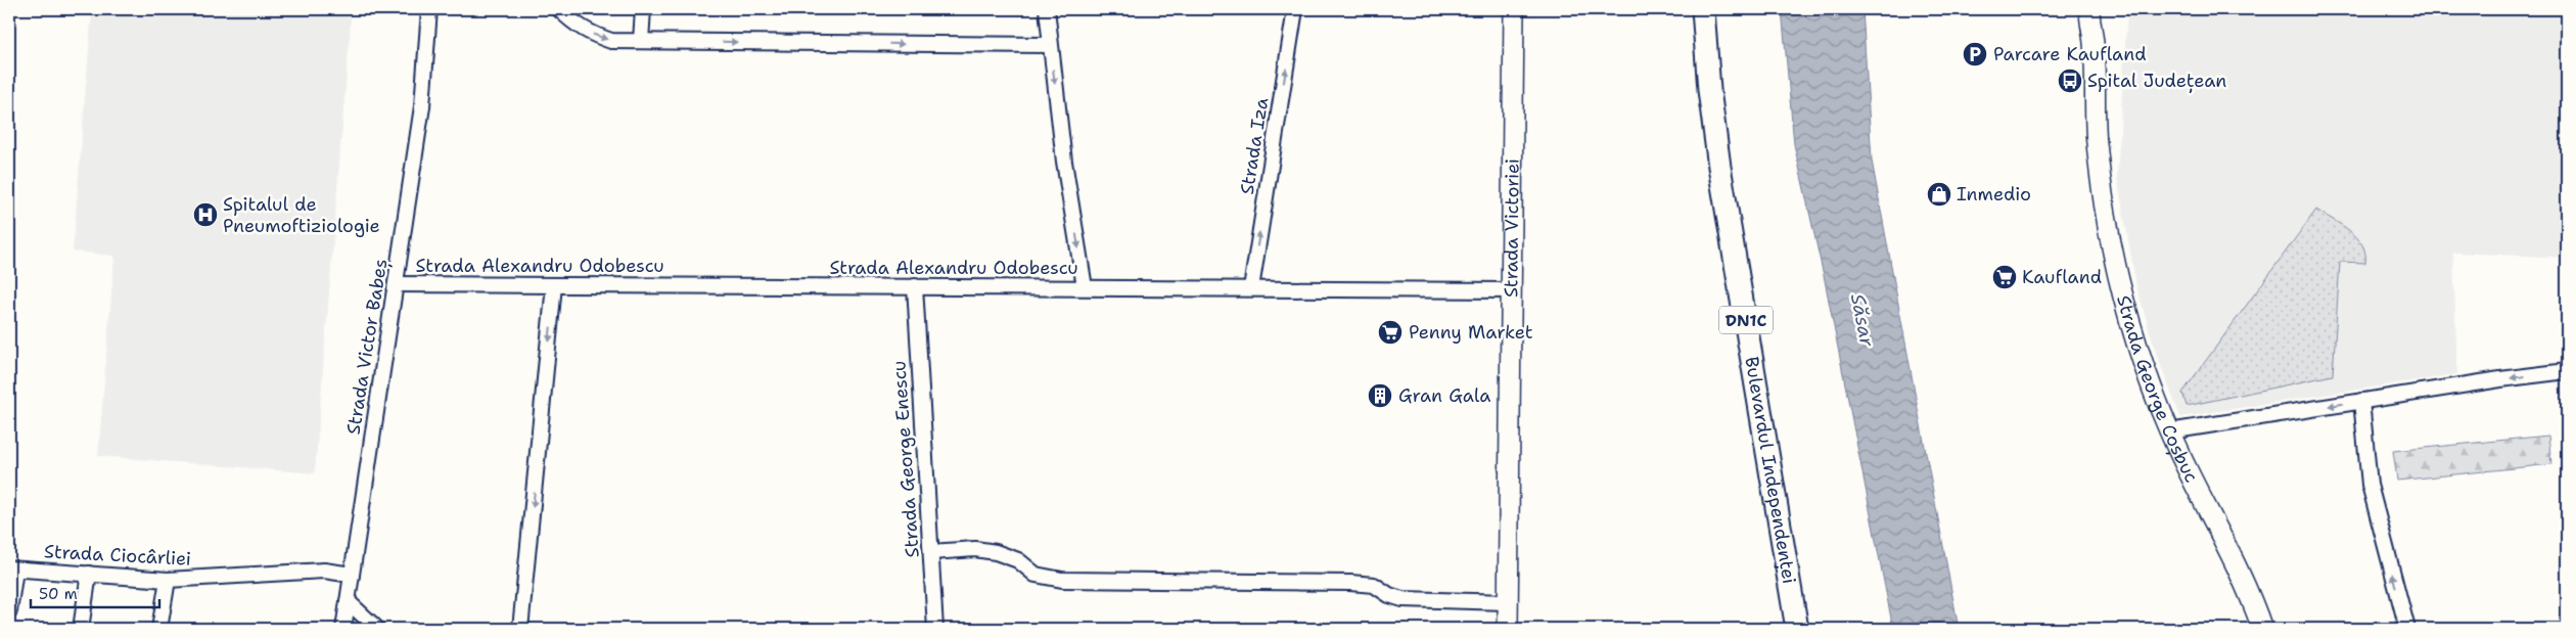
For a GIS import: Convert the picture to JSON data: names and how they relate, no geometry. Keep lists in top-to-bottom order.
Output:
{
  "streets": {
    "main road": ["DN1C", "Bulevardul Independenței"],
    "street": [
      "Strada Iza",
      "Strada Victoriei",
      "Strada Alexandru Odobescu",
      "Strada Victor Babeș",
      "Strada George Coșbuc",
      "Strada George Enescu",
      "Strada Ciocârliei"
    ]
  },
  "crossings": [
    ["Strada Iza", "Strada Alexandru Odobescu"],
    ["Strada Victoriei", "Strada Alexandru Odobescu"],
    ["Strada Alexandru Odobescu", "Strada Victor Babeș"],
    ["Strada Alexandru Odobescu", "Strada George Enescu"],
    ["Strada Victor Babeș", "Strada Ciocârliei"]
  ],
  "one_way": ["Strada Iza"],
  "water": ["Săsar"],
  "places": {
    "parking": ["Parcare Kaufland"],
    "bus stop": ["Spital Județean"],
    "shop": ["Inmedio"],
    "hospital": ["Spitalul de Pneumoftiziologie"],
    "supermarket": ["Kaufland", "Penny Market"],
    "building": ["Gran Gala"]
  },
  "scale_bar": "50 m"
}
